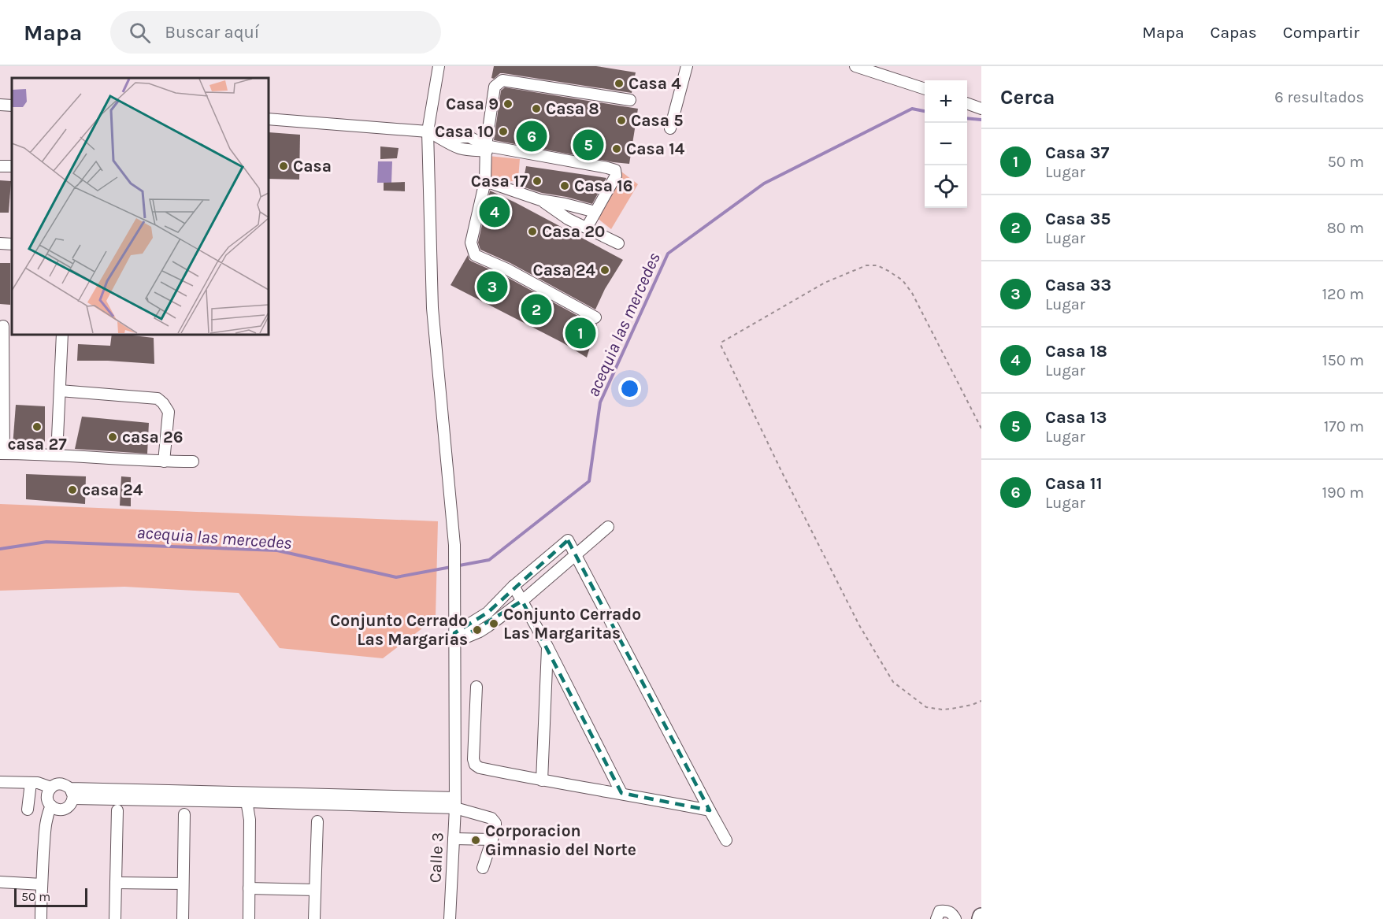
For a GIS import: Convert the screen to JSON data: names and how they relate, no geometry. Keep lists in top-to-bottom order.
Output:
{
  "streets": {
    "street": ["Calle 3"]
  },
  "water": ["acequia las mercedes"],
  "places": [
    "Casa 4",
    "Casa 9",
    "Casa 8",
    "Casa 5",
    "Casa 10",
    "Casa 14",
    "Casa",
    "Casa 17",
    "Casa 16",
    "Casa 20",
    "Casa 24",
    "casa 27",
    "casa 26",
    "casa 24",
    "Conjunto Cerrado Las Margaritas",
    "Conjunto Cerrado Las Margarias",
    "Corporacion Gimnasio del Norte"
  ],
  "scale_bar": "50 m",
  "page": {
    "header": "Mapa",
    "search": "Buscar aquí",
    "nav": ["Mapa", "Capas", "Compartir"],
    "heading": ["Cerca", "6 resultados"],
    "map_buttons": ["+", "−"],
    "pins": [
      "6",
      "5",
      "4",
      "3",
      "2",
      "1"
    ],
    "list": [
      {
        "mark": "1",
        "name": "Casa 37",
        "note": "Lugar",
        "value": "50 m"
      },
      {
        "mark": "2",
        "name": "Casa 35",
        "note": "Lugar",
        "value": "80 m"
      },
      {
        "mark": "3",
        "name": "Casa 33",
        "note": "Lugar",
        "value": "120 m"
      },
      {
        "mark": "4",
        "name": "Casa 18",
        "note": "Lugar",
        "value": "150 m"
      },
      {
        "mark": "5",
        "name": "Casa 13",
        "note": "Lugar",
        "value": "170 m"
      },
      {
        "mark": "6",
        "name": "Casa 11",
        "note": "Lugar",
        "value": "190 m"
      }
    ],
    "scale": "50 m"
  }
}
